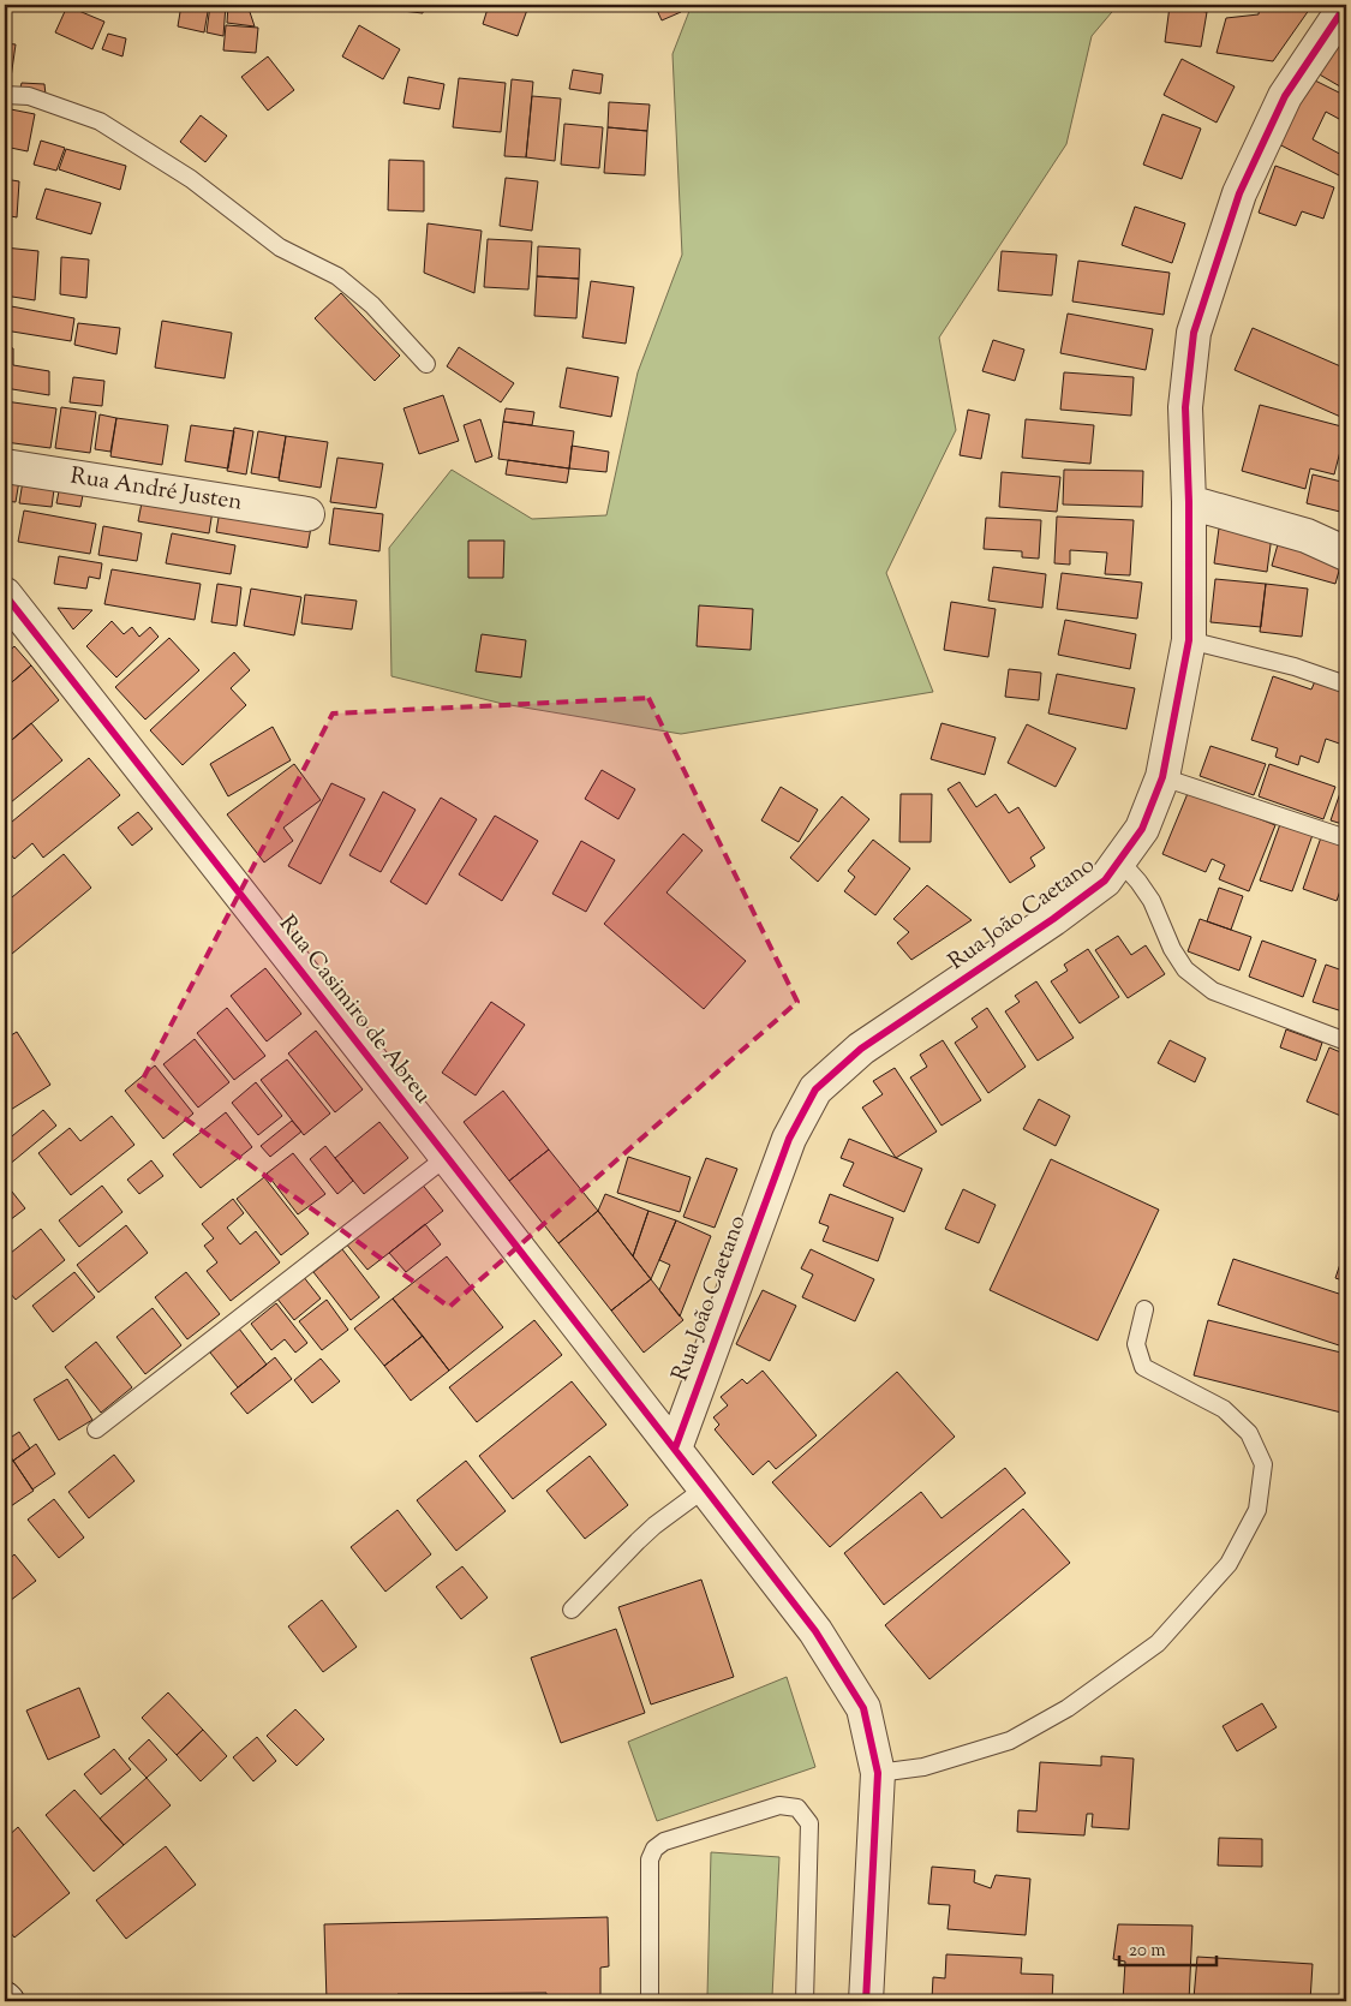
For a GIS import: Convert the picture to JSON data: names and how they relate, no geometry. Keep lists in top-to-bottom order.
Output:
{
  "streets": {
    "street": ["Rua André Justen", "Rua João Caetano", "Rua Casimiro de Abreu"]
  },
  "crossings": [
    ["Rua João Caetano", "Rua Casimiro de Abreu"]
  ],
  "scale_bar": "20 m"
}
